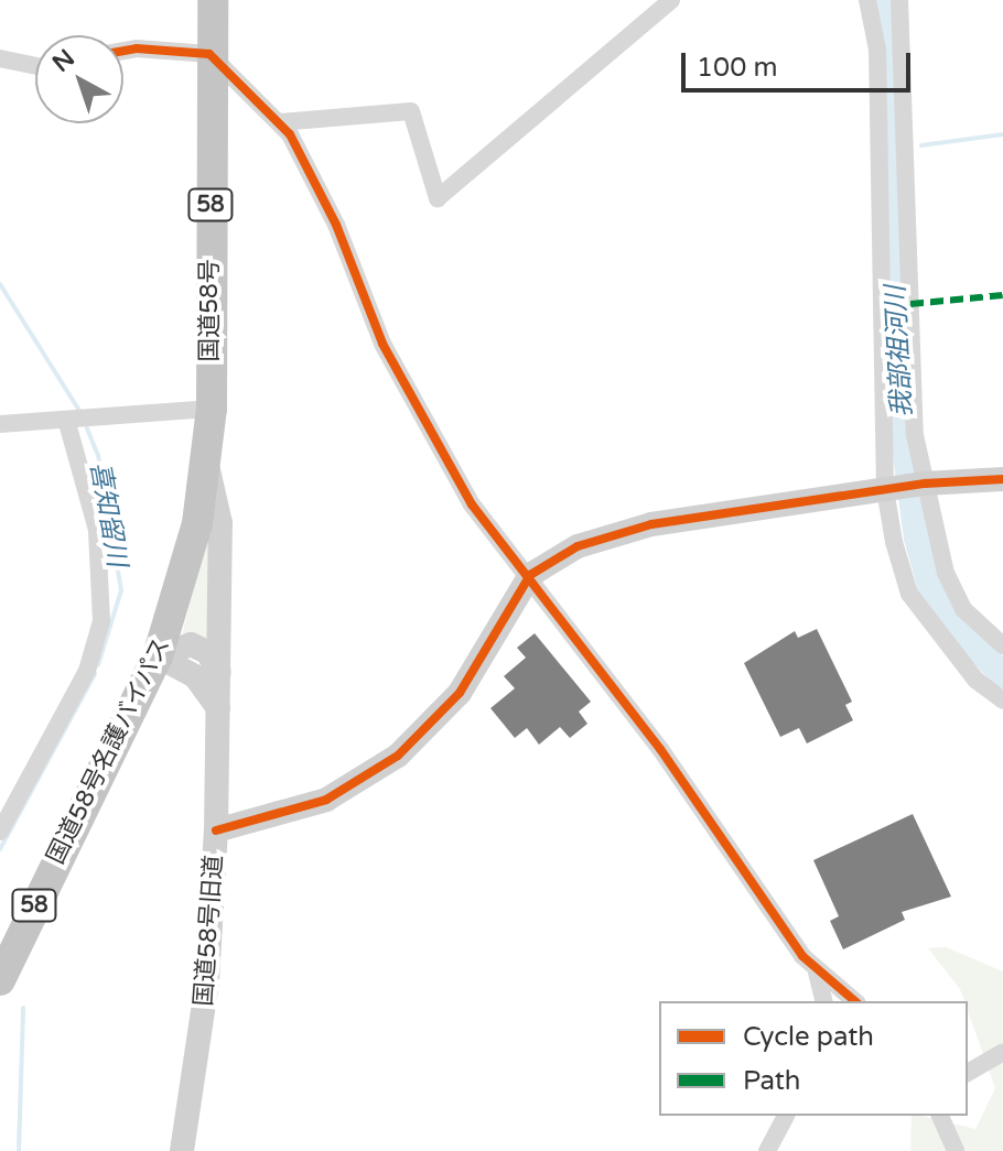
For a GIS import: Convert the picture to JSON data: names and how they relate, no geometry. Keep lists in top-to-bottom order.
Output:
{
  "streets": {
    "highway": ["58", "国道58号", "国道58号名護バイパス"],
    "street": ["国道58号旧道"]
  },
  "crossings": [
    ["国道58号", "国道58号名護バイパス"],
    ["国道58号名護バイパス", "国道58号旧道"]
  ],
  "water": ["我部祖河川", "喜知留川"],
  "legend": ["Cycle path", "Path"],
  "scale_bar": "100 m",
  "north": "top left"
}
